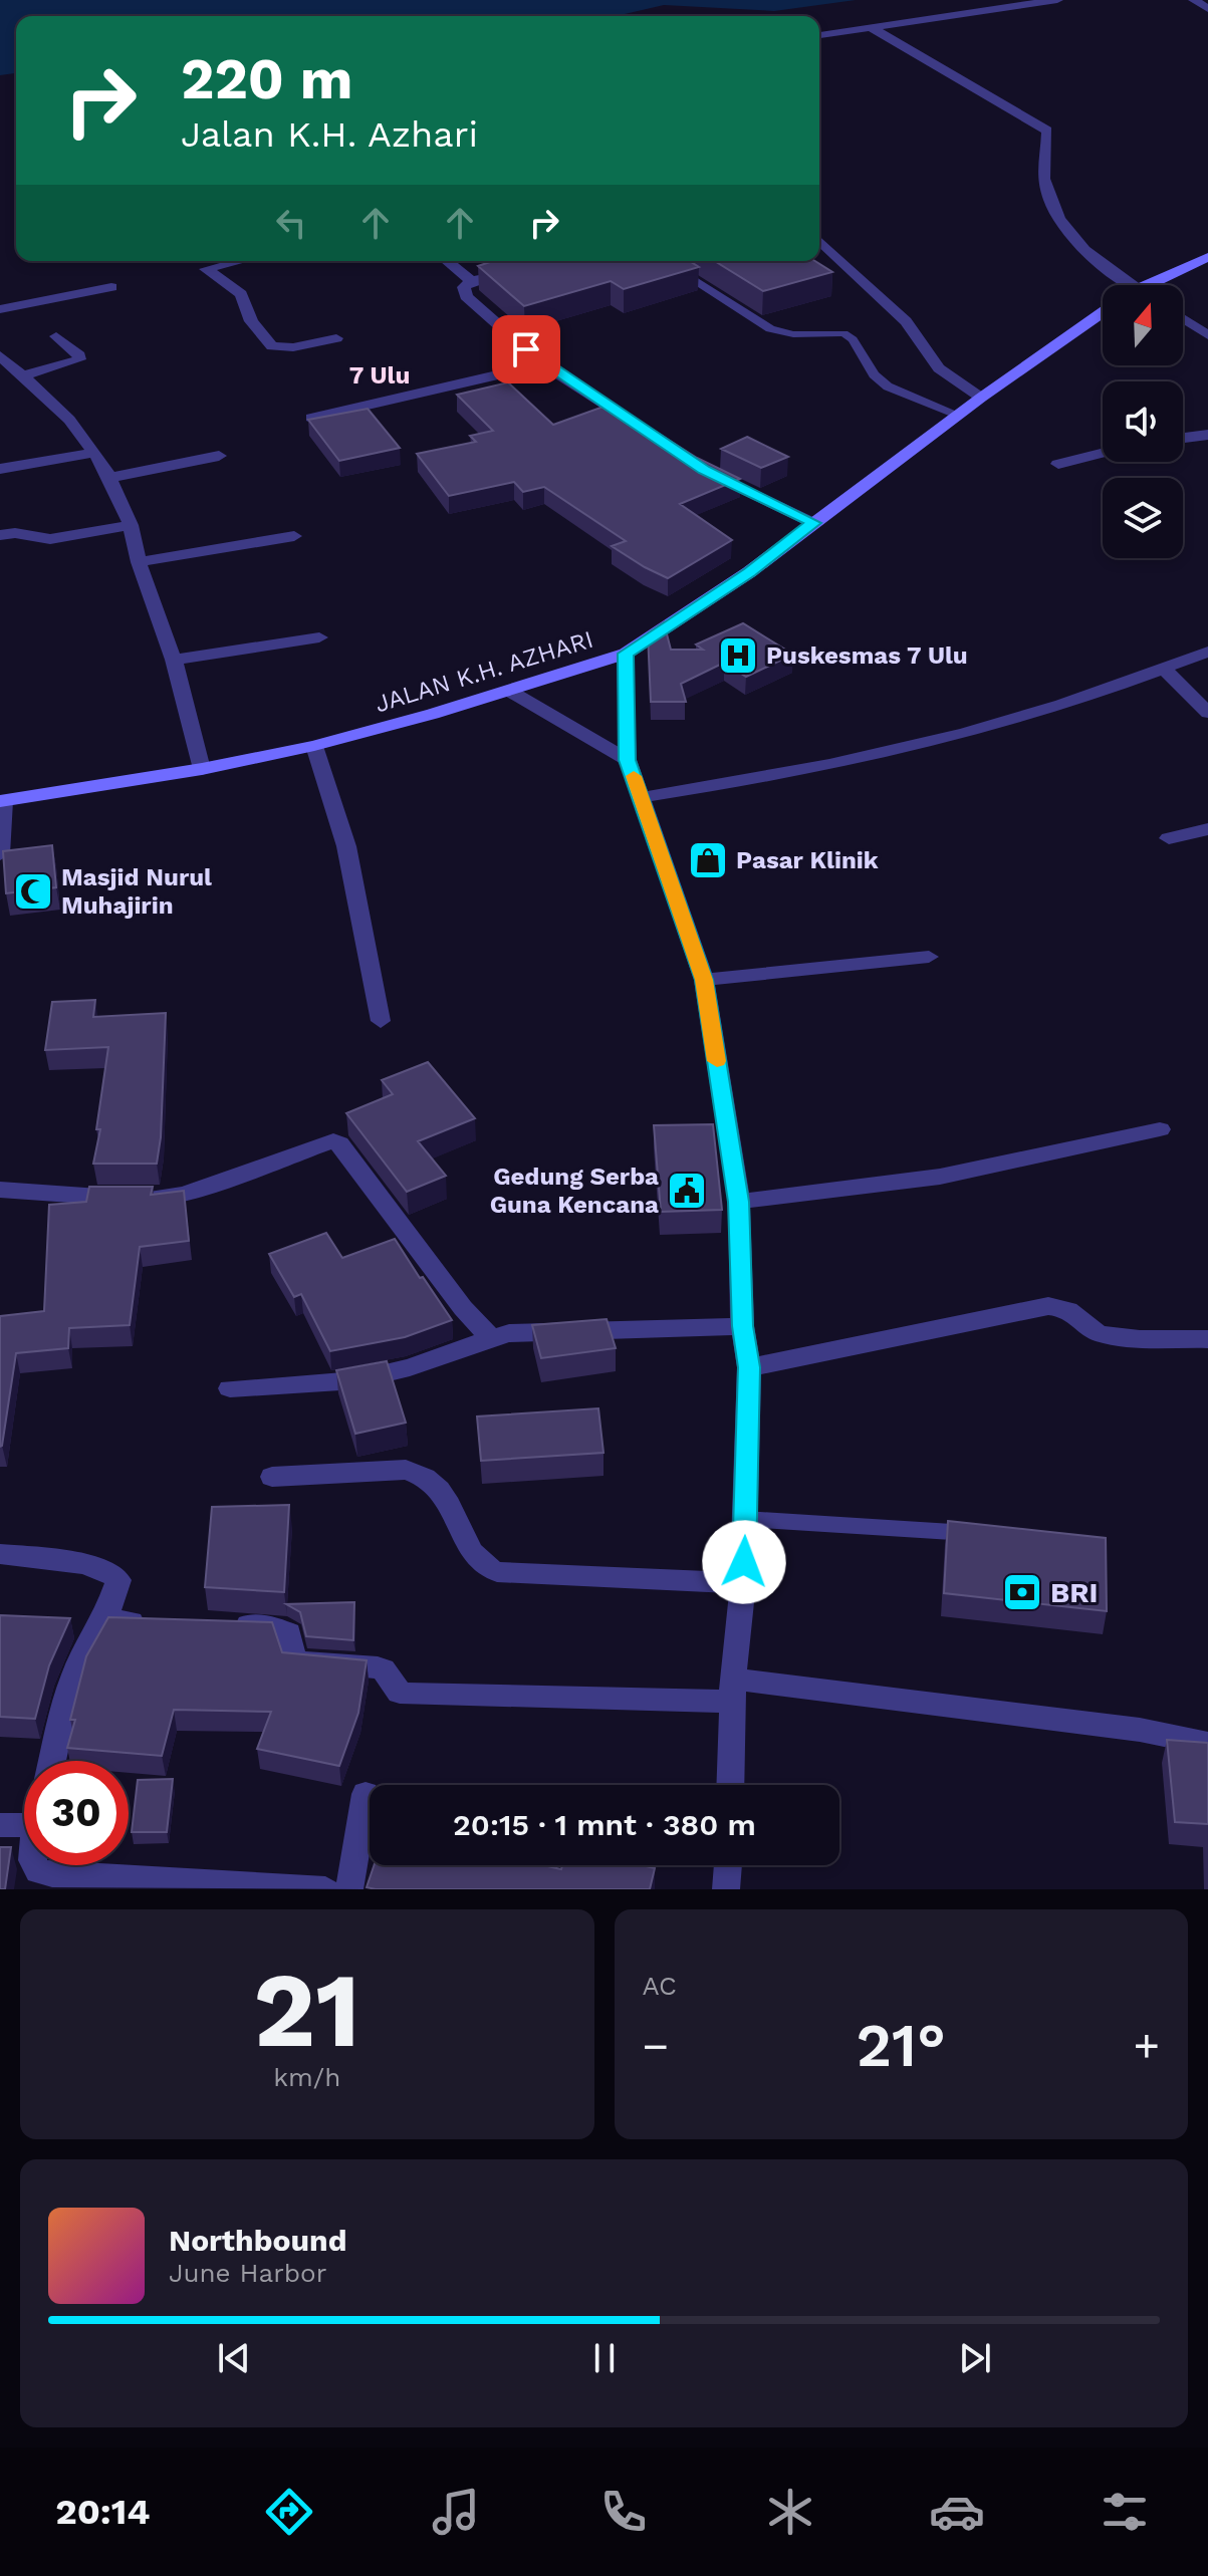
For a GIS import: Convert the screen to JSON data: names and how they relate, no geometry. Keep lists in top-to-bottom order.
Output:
{
  "streets": {
    "street": ["JALAN K.H. AZHARI"]
  },
  "districts": ["7 Ulu"],
  "places": {
    "hospital": ["Puskesmas 7 Ulu"],
    "shop": ["Pasar Klinik"],
    "mosque": ["Masjid Nurul Muhajirin"],
    "public building": ["Gedung Serba Guna Kencana"],
    "bank": ["BRI"]
  },
  "north": "top",
  "page": {
    "turn": ["220 m", "Jalan K.H. Azhari"],
    "limit": "30",
    "trip": "20:15 · 1 mnt · 380 m",
    "tile": [
      ["21", "km/h"],
      "AC"
    ],
    "heat": ["−", "21°", "+"],
    "song": ["Northbound", "June Harbor"],
    "tabs": "20:14"
  }
}
